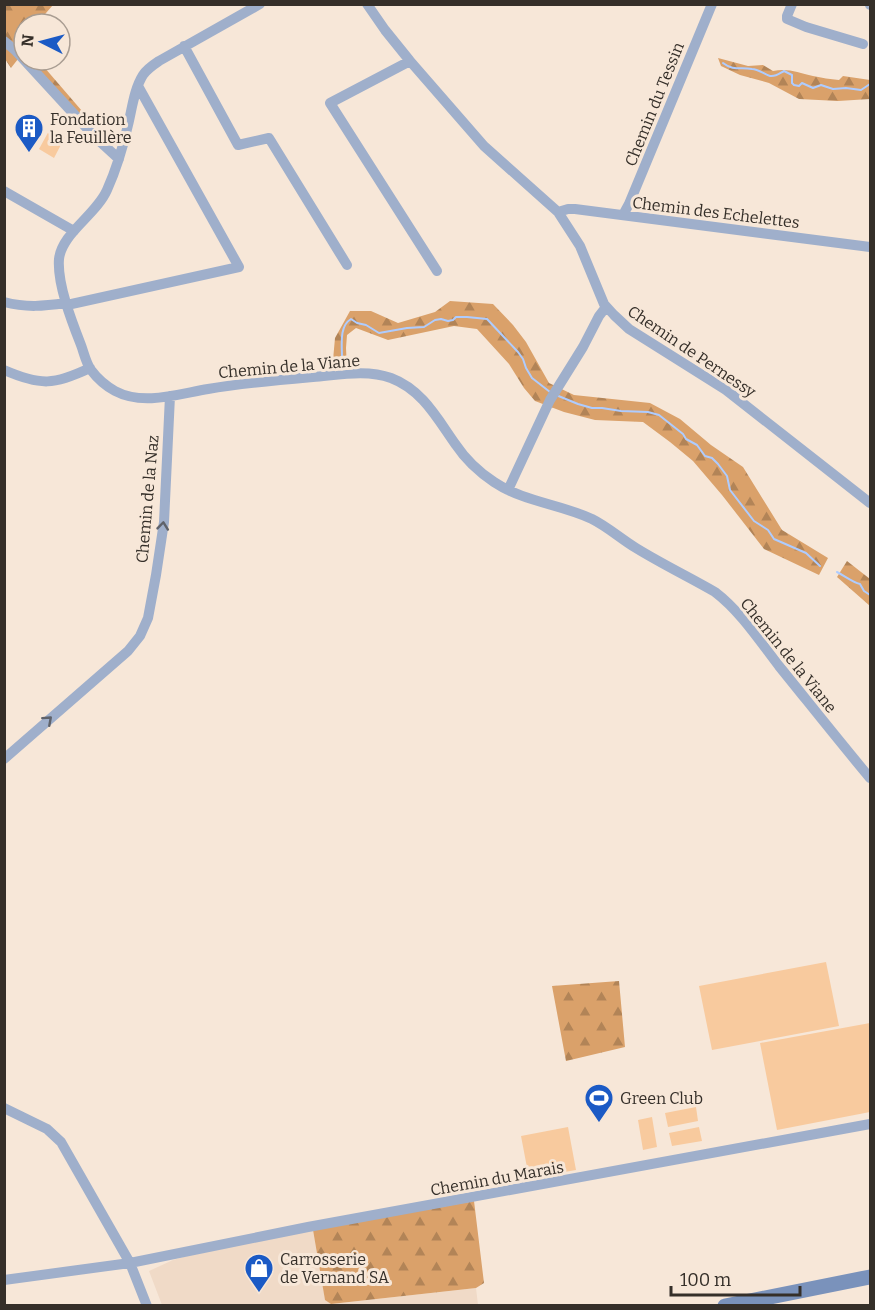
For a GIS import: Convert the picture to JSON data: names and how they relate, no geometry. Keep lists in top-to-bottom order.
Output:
{
  "streets": {
    "street": [
      "Chemin du Tessin",
      "Chemin des Echelettes",
      "Chemin de Pernessy",
      "Chemin de la Viane",
      "Chemin de la Naz",
      "Chemin du Marais"
    ]
  },
  "crossings": [
    ["Chemin du Tessin", "Chemin des Echelettes"],
    ["Chemin des Echelettes", "Chemin de Pernessy"],
    ["Chemin de la Viane", "Chemin de la Naz"]
  ],
  "one_way": ["Chemin de la Naz"],
  "places": {
    "building": ["Fondation la Feuillère"],
    "sports": ["Green Club"],
    "shop": ["Carrosserie de Vernand SA"]
  },
  "scale_bar": "100 m",
  "north": "left"
}
